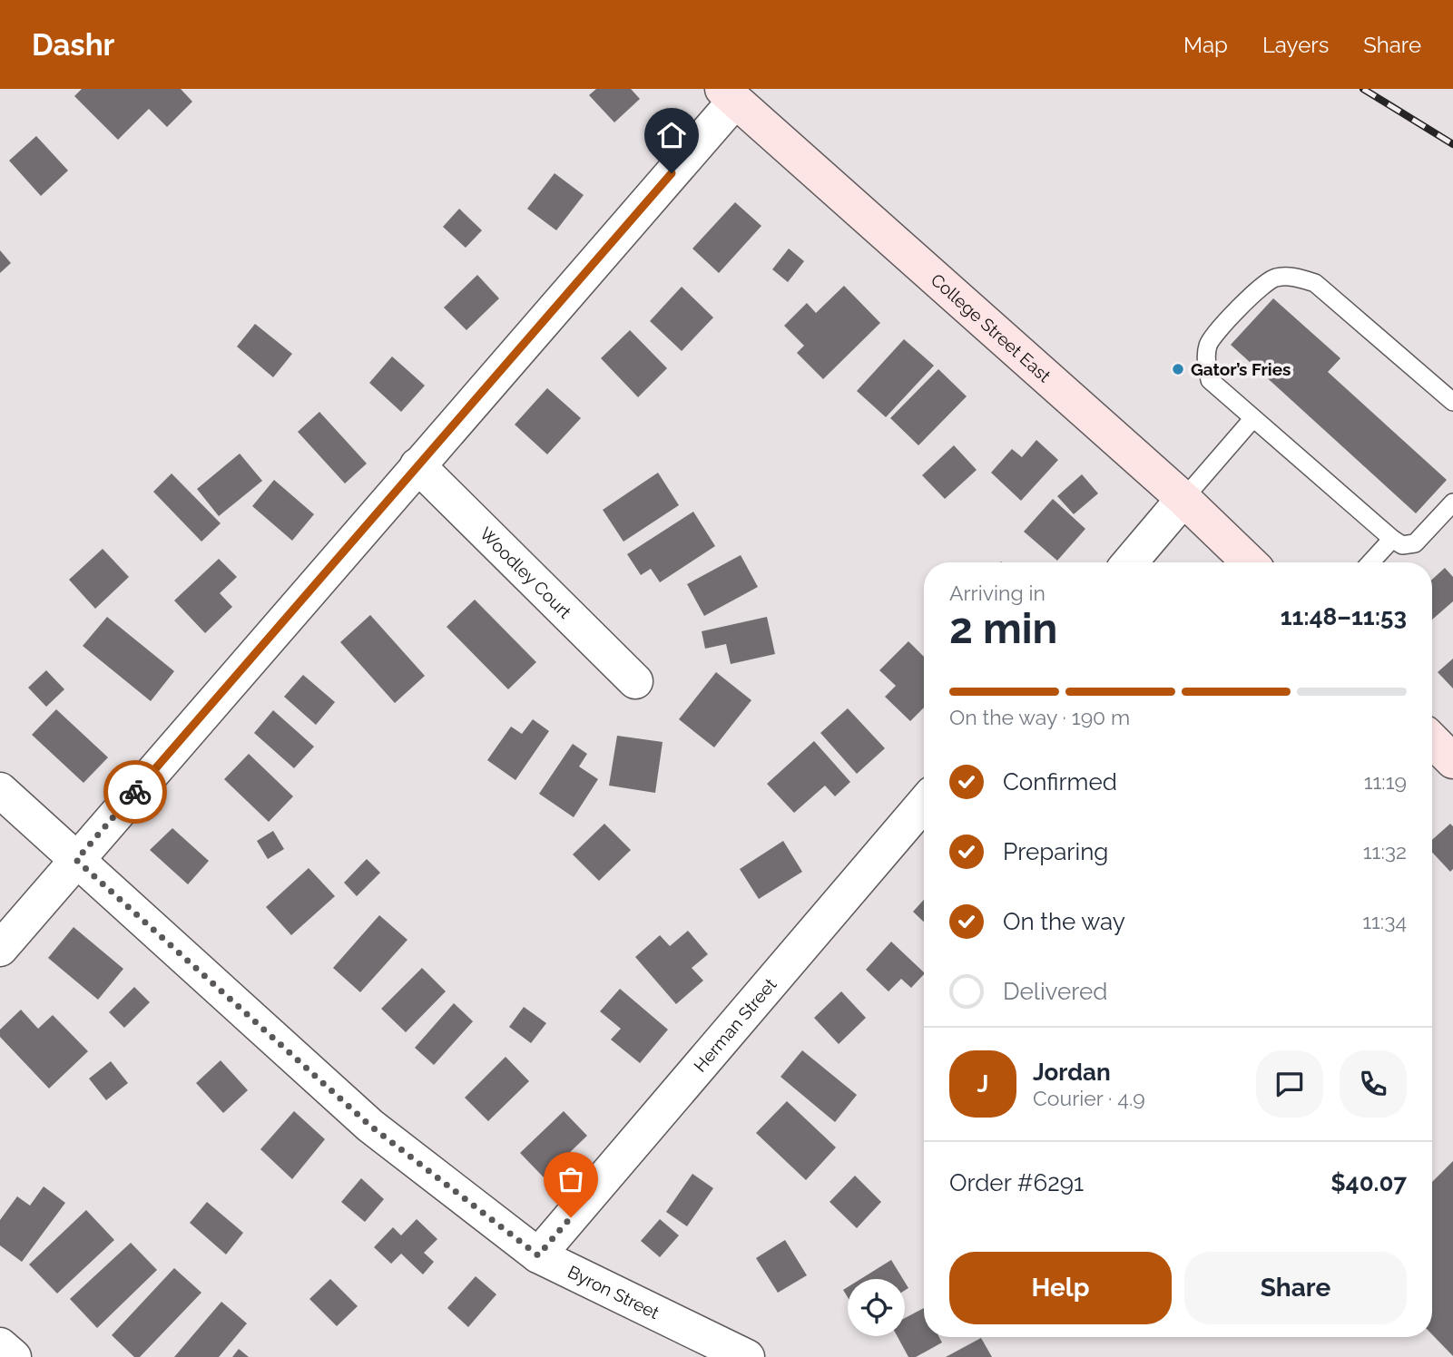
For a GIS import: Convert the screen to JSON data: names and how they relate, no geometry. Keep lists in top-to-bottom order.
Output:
{
  "streets": {
    "main road": ["College Street East"],
    "street": ["Woodley Court", "Herman Street", "Byron Street"]
  },
  "crossings": [
    ["Herman Street", "Byron Street"]
  ],
  "places": ["Gator’s Fries"],
  "page": {
    "header": "Dashr",
    "nav": ["Map", "Layers", "Share"],
    "heading": ["2 min", "Arriving in", "11:48–11:53"],
    "panel": [
      "Jordan",
      "Courier · 4.9",
      "Order #6291",
      "$40.07"
    ],
    "bar": "On the way · 190 m",
    "list": [
      ["Confirmed", "11:19"],
      ["Preparing", "11:32"],
      ["On the way", "11:34"],
      "Delivered"
    ],
    "round": "J",
    "buttons": ["Help", "Share"]
  }
}
